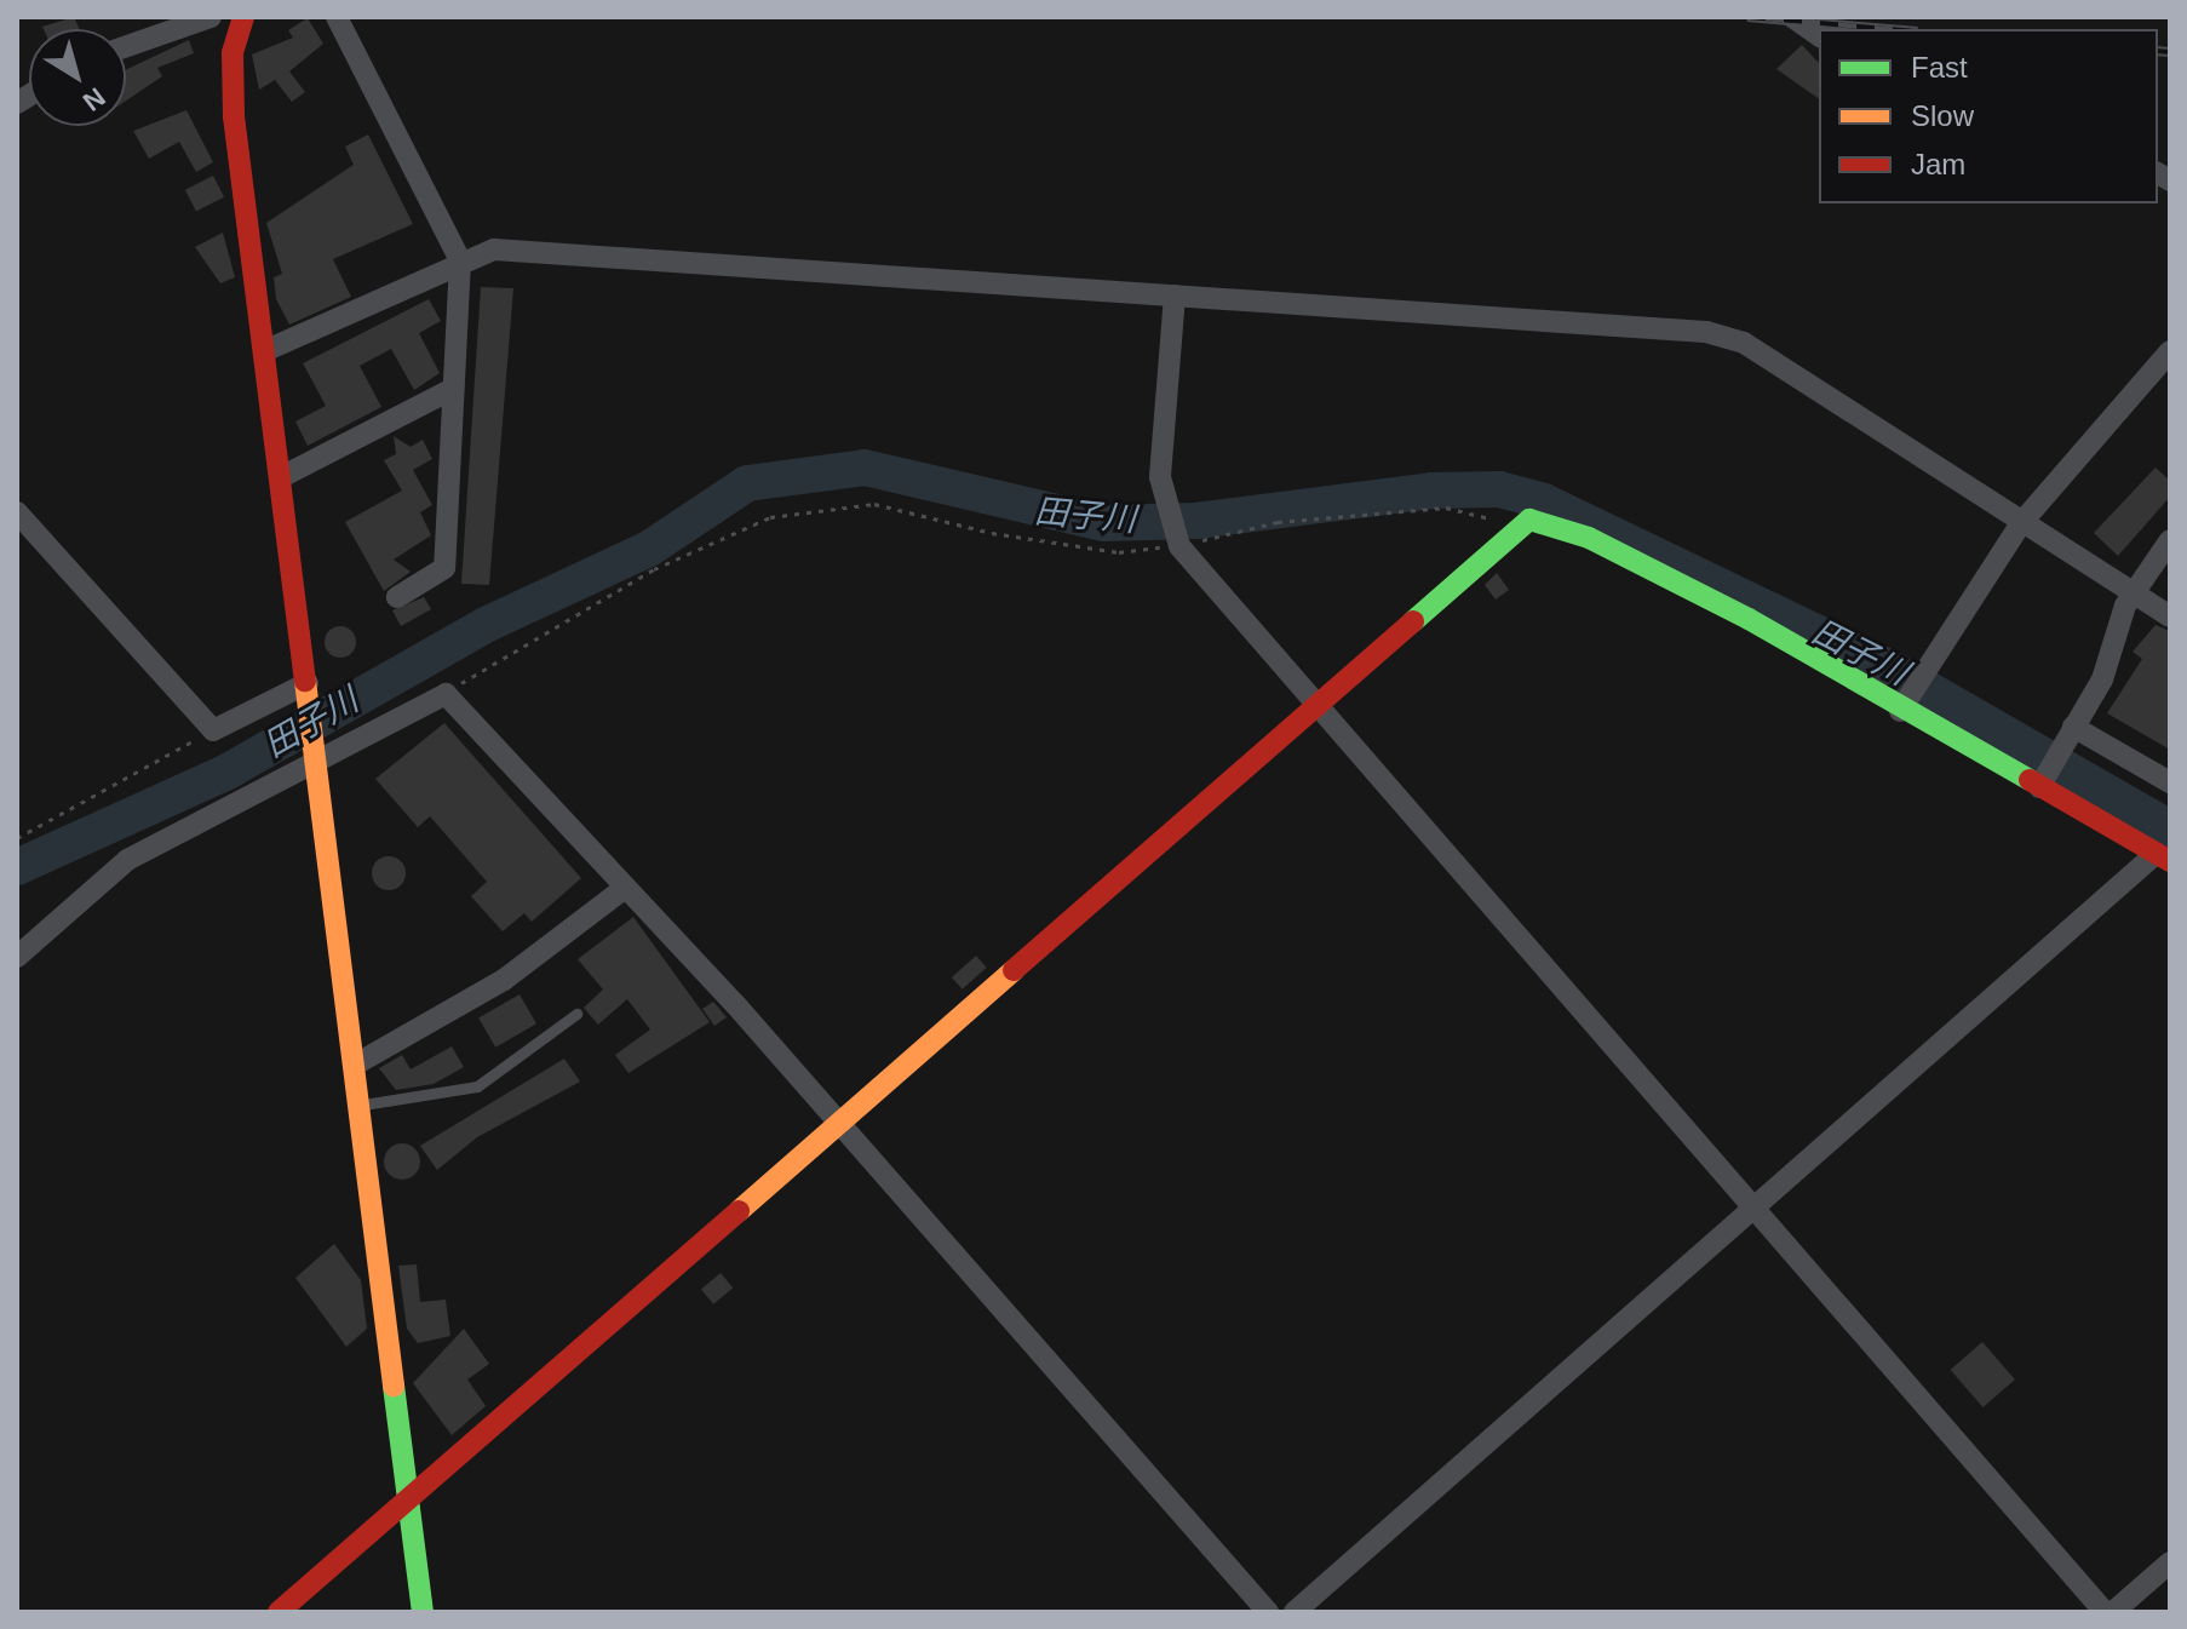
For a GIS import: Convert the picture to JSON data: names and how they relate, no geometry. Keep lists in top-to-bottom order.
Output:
{
  "water": ["田子川"],
  "legend": ["Fast", "Slow", "Jam"],
  "north": "bottom right"
}
